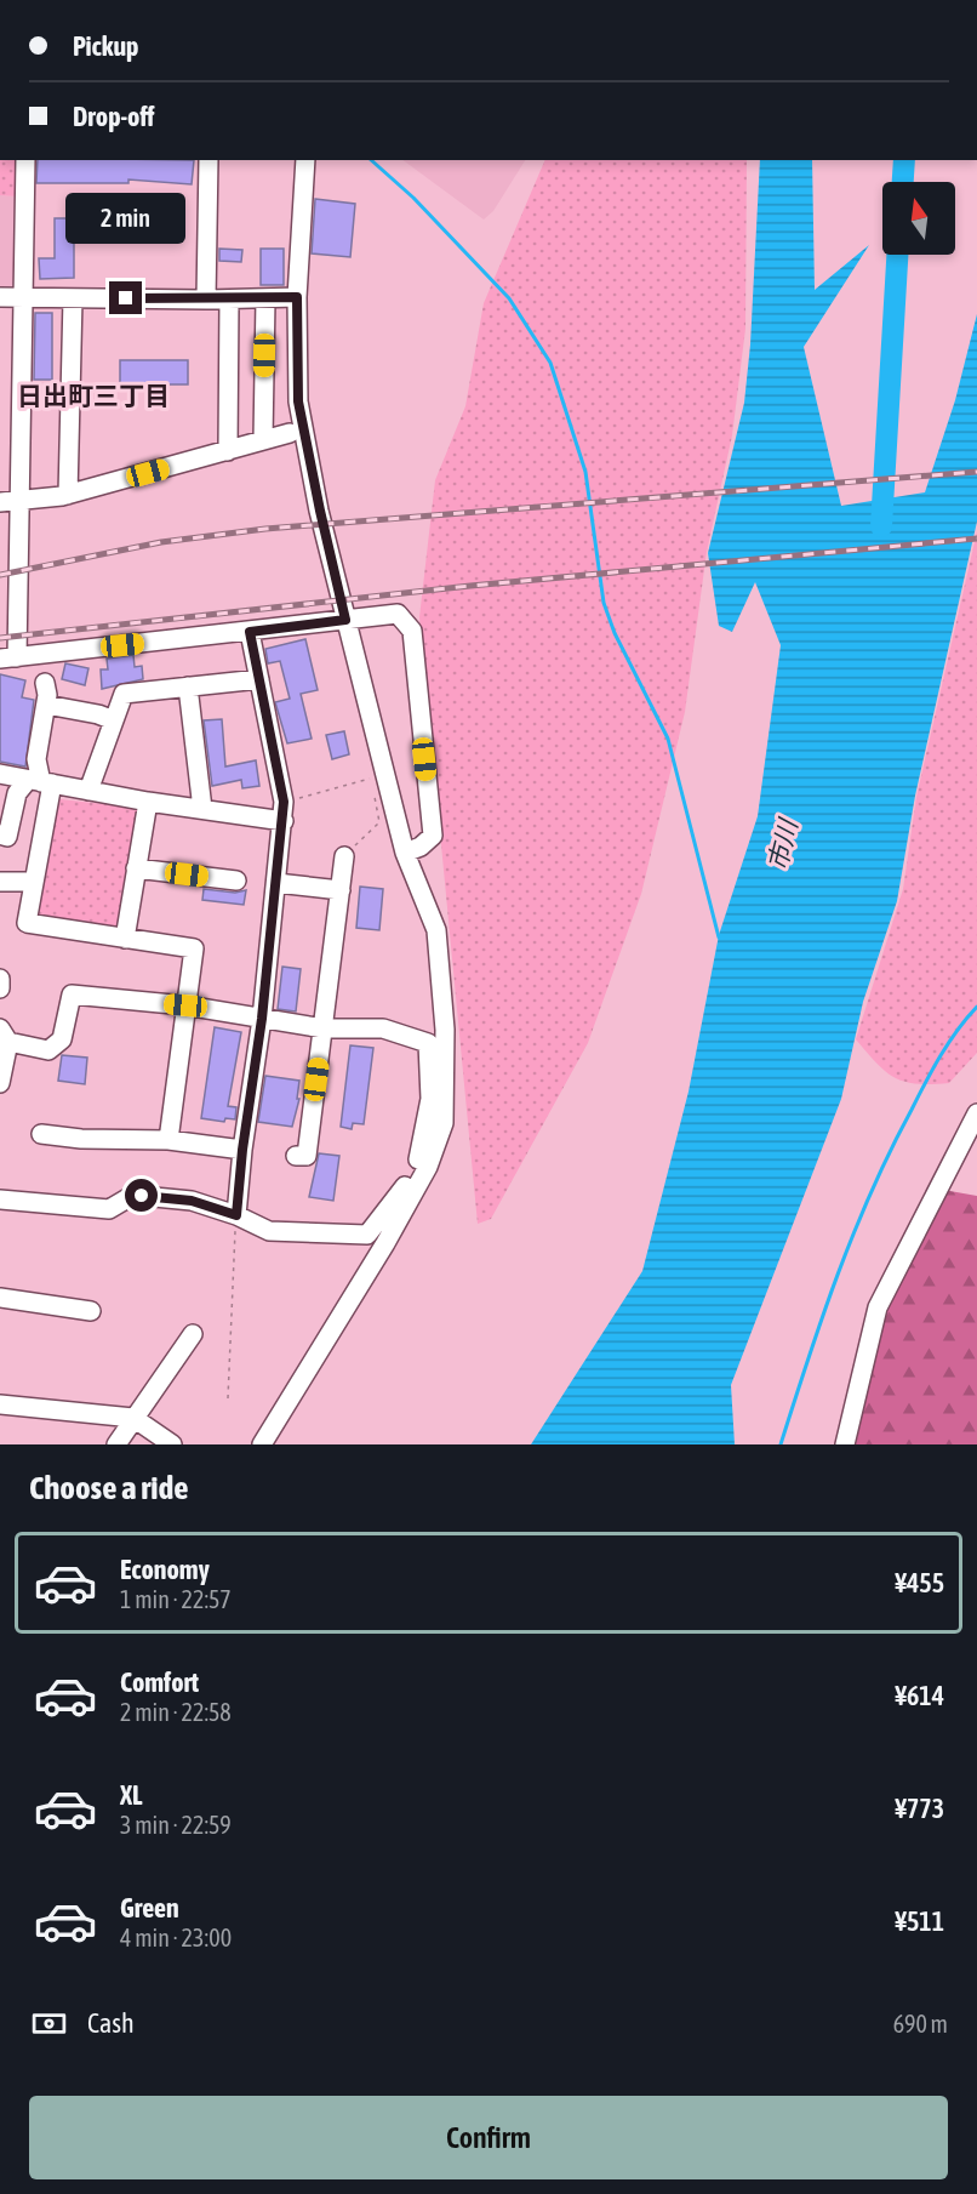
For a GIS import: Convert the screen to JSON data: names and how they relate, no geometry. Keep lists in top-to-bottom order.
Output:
{
  "districts": ["日出町三丁目"],
  "water": ["市川"],
  "north": "top",
  "page": {
    "banner": ["Pickup", "Drop-off"],
    "bubble": "2 min",
    "heading": "Choose a ride",
    "list": [
      {
        "name": "Economy",
        "note": "1 min · 22:57",
        "value": "¥455"
      },
      {
        "name": "Comfort",
        "note": "2 min · 22:58",
        "value": "¥614"
      },
      {
        "name": "XL",
        "note": "3 min · 22:59",
        "value": "¥773"
      },
      {
        "name": "Green",
        "note": "4 min · 23:00",
        "value": "¥511"
      }
    ],
    "pay": ["Cash", "690 m"],
    "buttons": "Confirm"
  }
}
